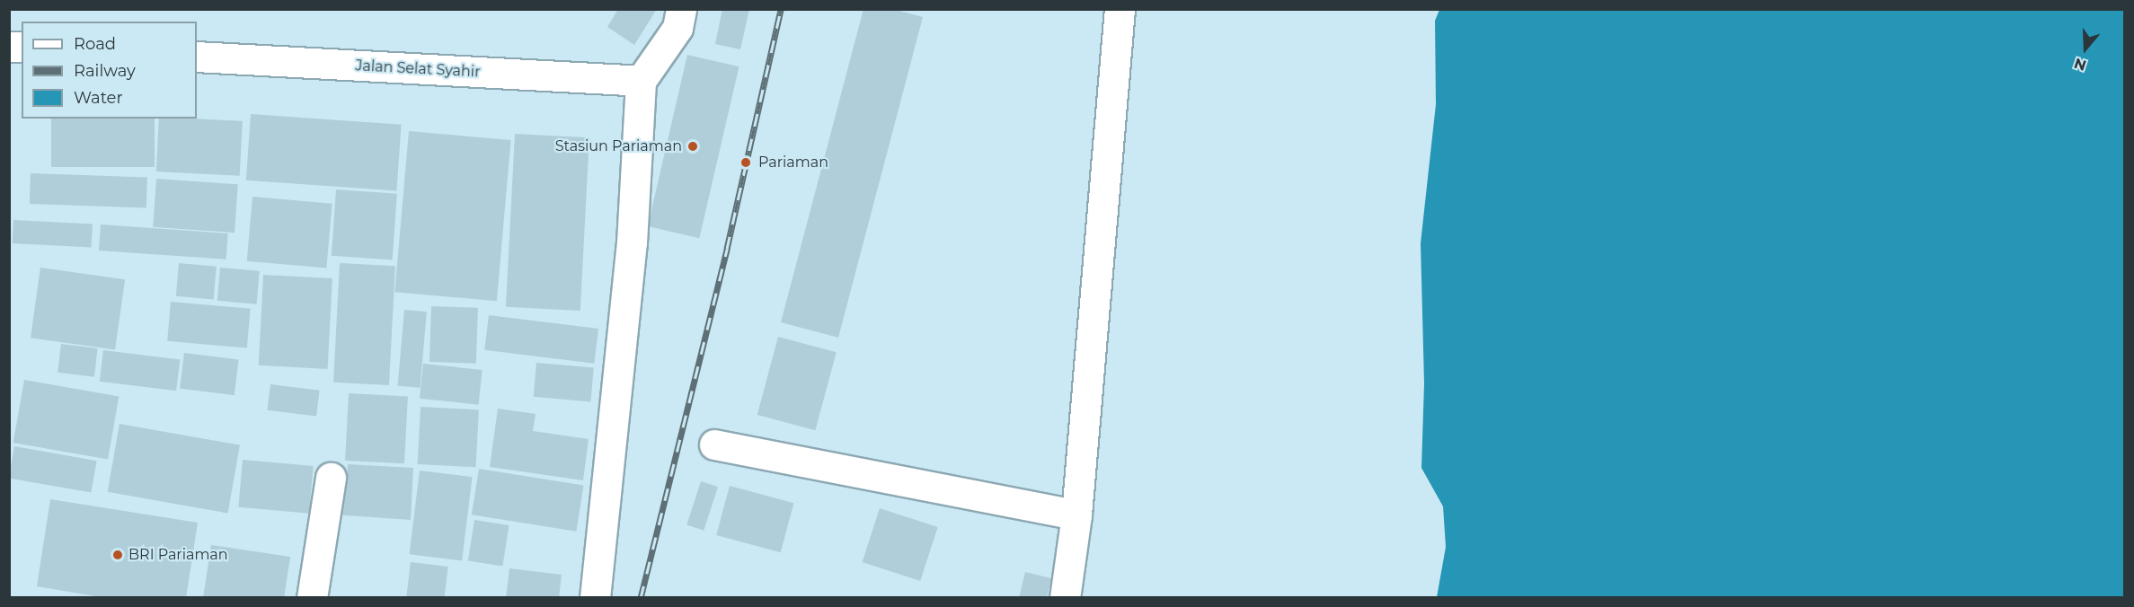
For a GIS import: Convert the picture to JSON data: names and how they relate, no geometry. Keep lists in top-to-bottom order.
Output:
{
  "streets": {
    "street": ["Jalan Selat Syahir"]
  },
  "places": ["Stasiun Pariaman", "Pariaman", "BRI Pariaman"],
  "legend": ["Road", "Railway", "Water"],
  "north": "bottom"
}
